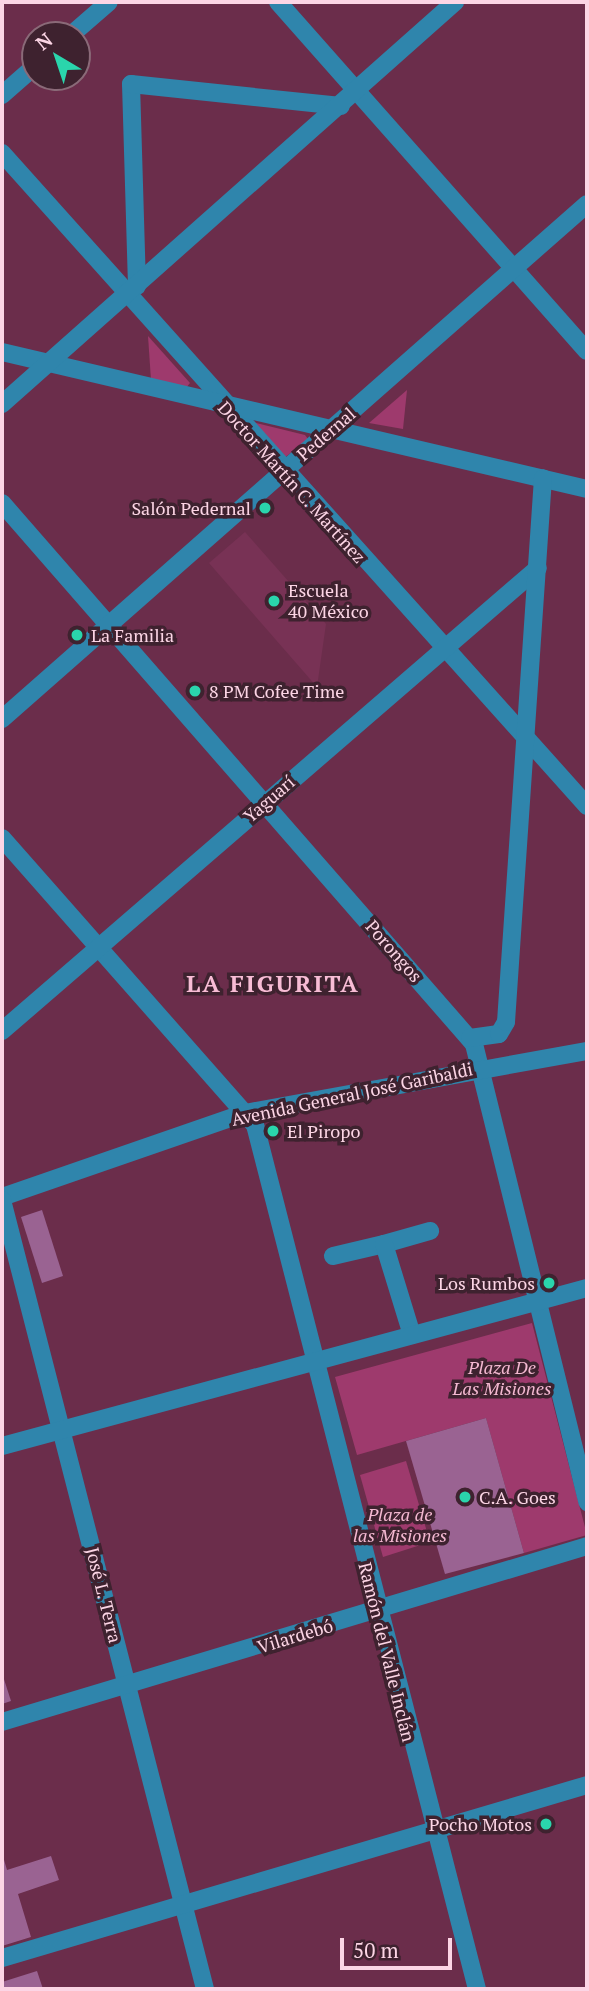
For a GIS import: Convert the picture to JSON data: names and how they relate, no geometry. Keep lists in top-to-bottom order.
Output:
{
  "streets": {
    "street": [
      "Pedernal",
      "Doctor Martín C. Martínez",
      "Yaguarí",
      "Porongos",
      "Avenida General José Garibaldi",
      "José L. Terra",
      "Vilardebó",
      "Ramón del Valle Inclán"
    ]
  },
  "crossings": [
    ["Pedernal", "Doctor Martín C. Martínez"],
    ["Pedernal", "Porongos"],
    ["Doctor Martín C. Martínez", "Yaguarí"],
    ["Yaguarí", "Porongos"],
    ["Yaguarí", "Ramón del Valle Inclán"],
    ["Porongos", "Avenida General José Garibaldi"],
    ["Avenida General José Garibaldi", "José L. Terra"],
    ["Avenida General José Garibaldi", "Ramón del Valle Inclán"],
    ["José L. Terra", "Vilardebó"],
    ["Vilardebó", "Ramón del Valle Inclán"]
  ],
  "districts": ["LA FIGURITA"],
  "parks": ["Plaza De Las Misiones", "Plaza de las Misiones"],
  "places": [
    "Salón Pedernal",
    "Escuela 40 México",
    "La Familia",
    "8 PM Cofee Time",
    "El Piropo",
    "Los Rumbos",
    "C.A. Goes",
    "Pocho Motos"
  ],
  "scale_bar": "50 m",
  "north": "top left"
}
